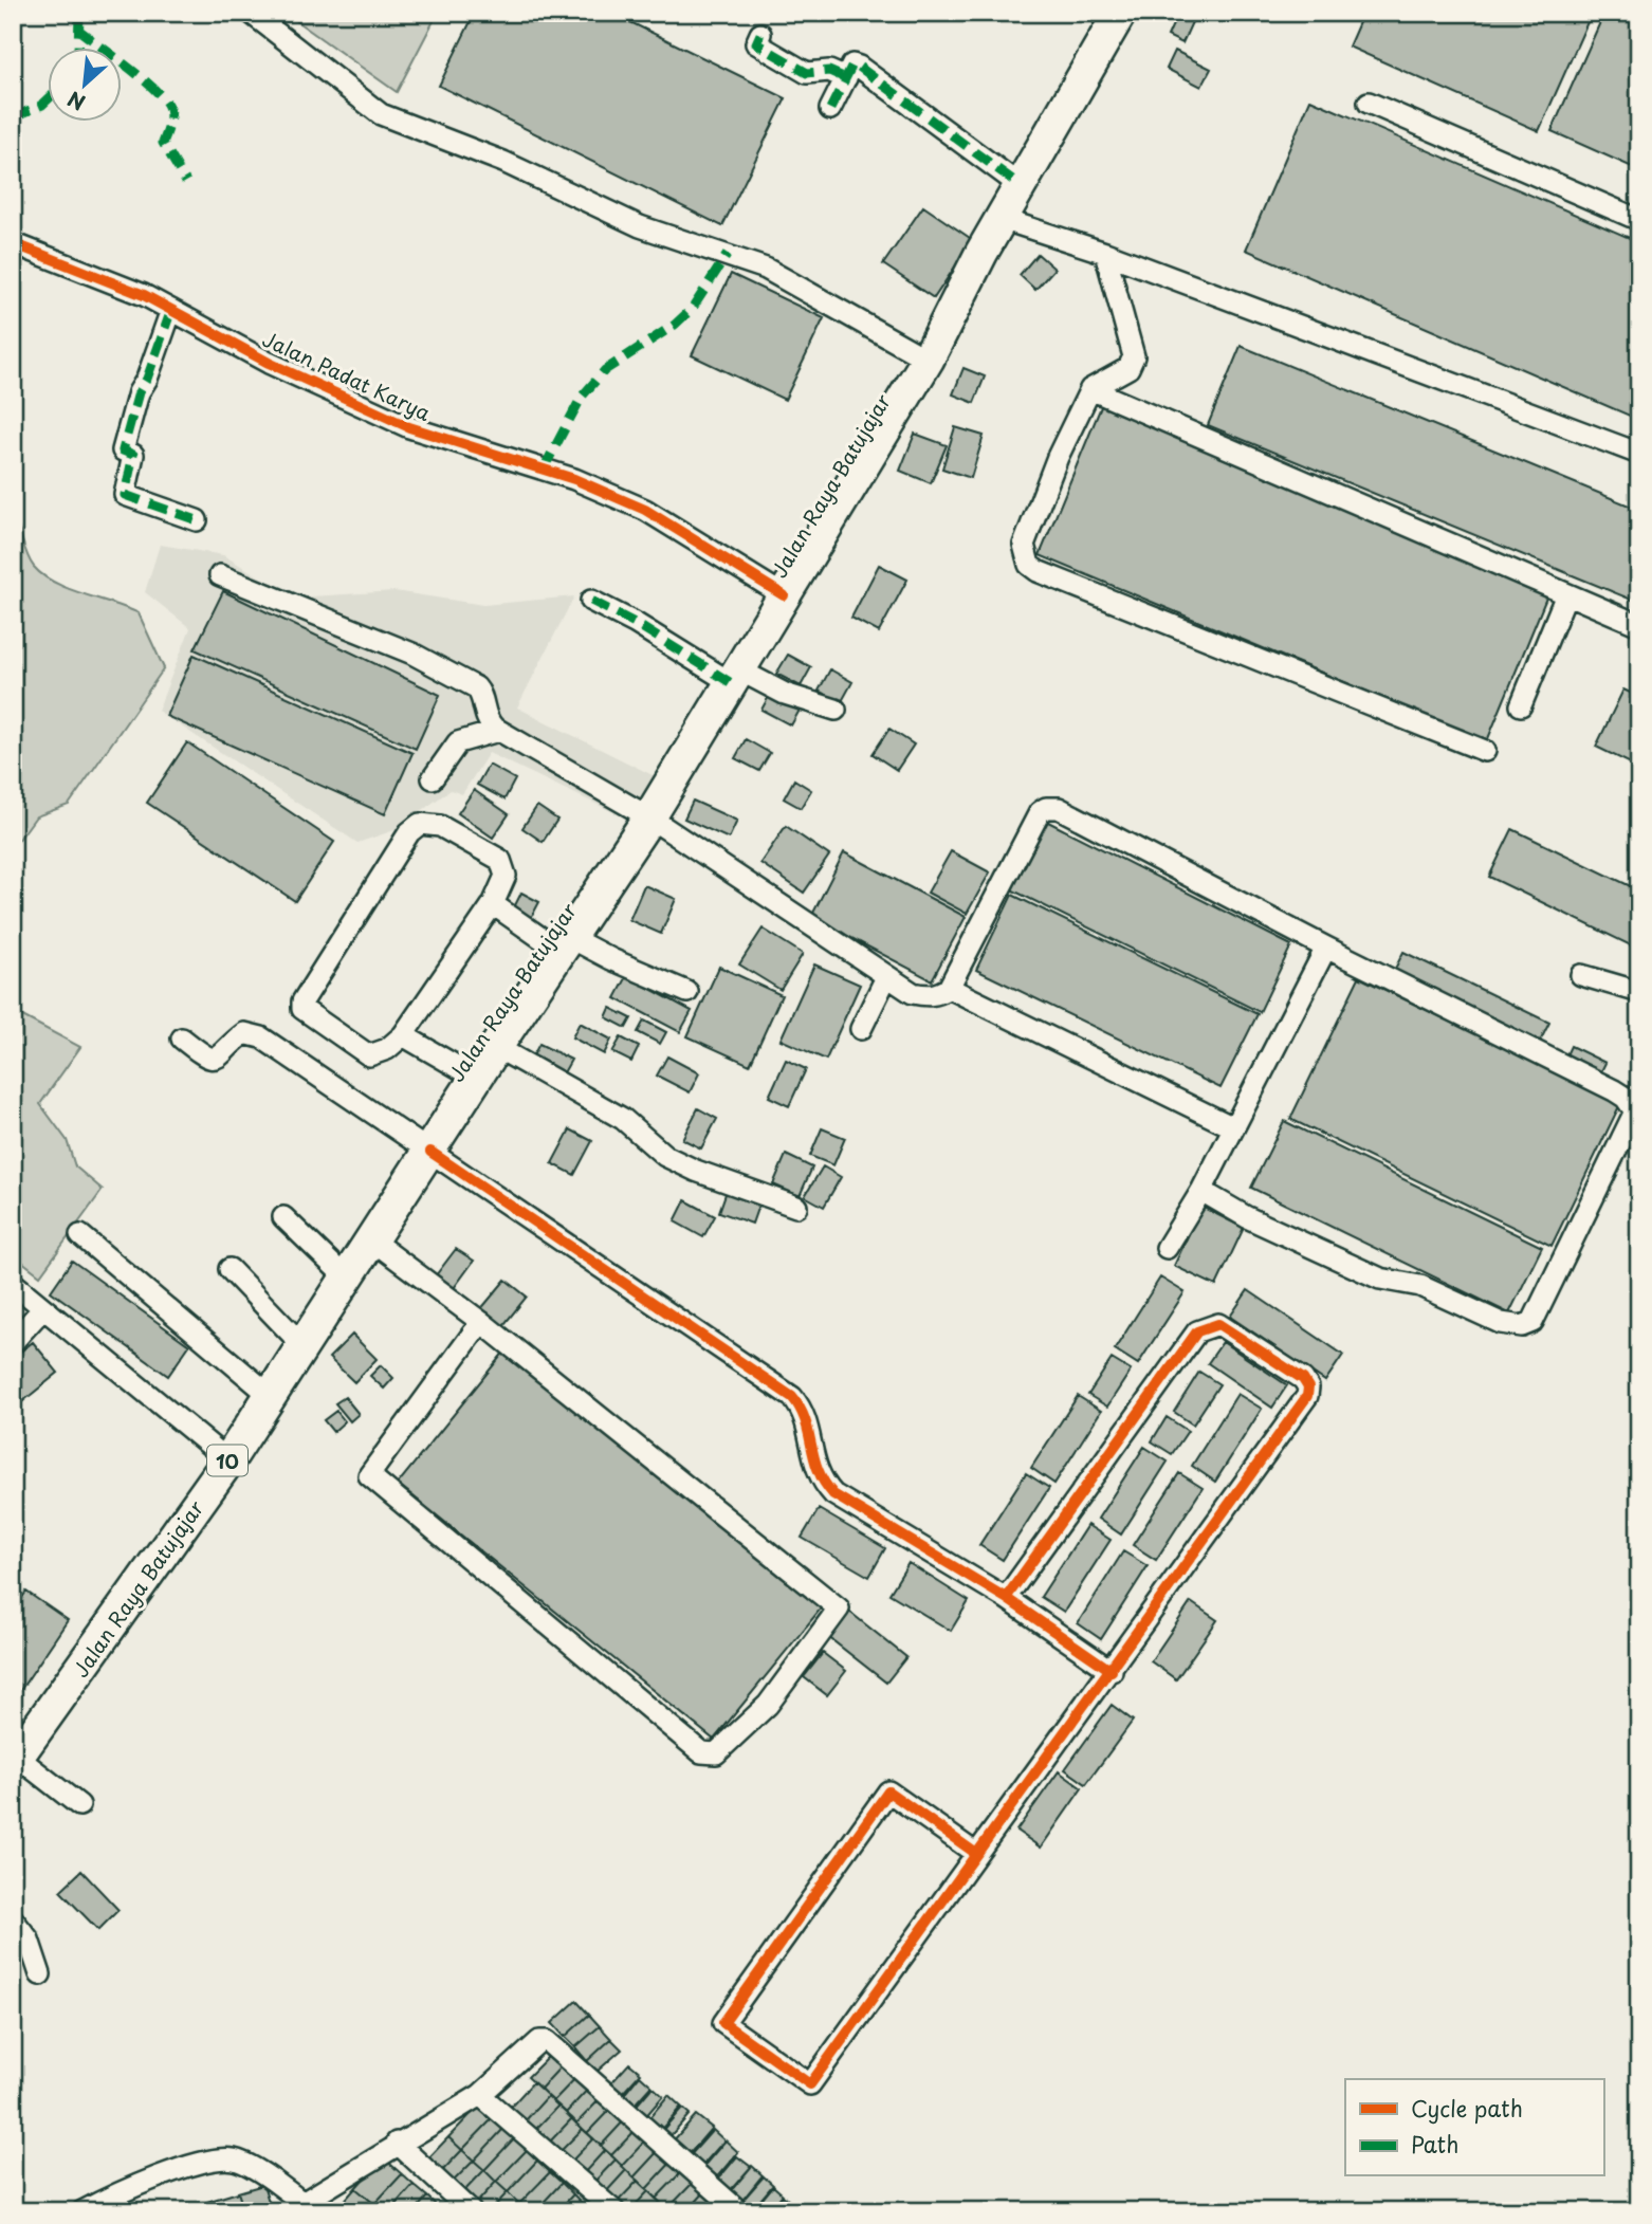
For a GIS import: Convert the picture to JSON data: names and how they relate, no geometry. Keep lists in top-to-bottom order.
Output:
{
  "streets": {
    "highway": ["Jalan Raya Batujajar", "10"],
    "street": ["Jalan Padat Karya"]
  },
  "crossings": [
    ["Jalan Padat Karya", "Jalan Raya Batujajar"]
  ],
  "legend": ["Cycle path", "Path"],
  "north": "bottom left"
}
